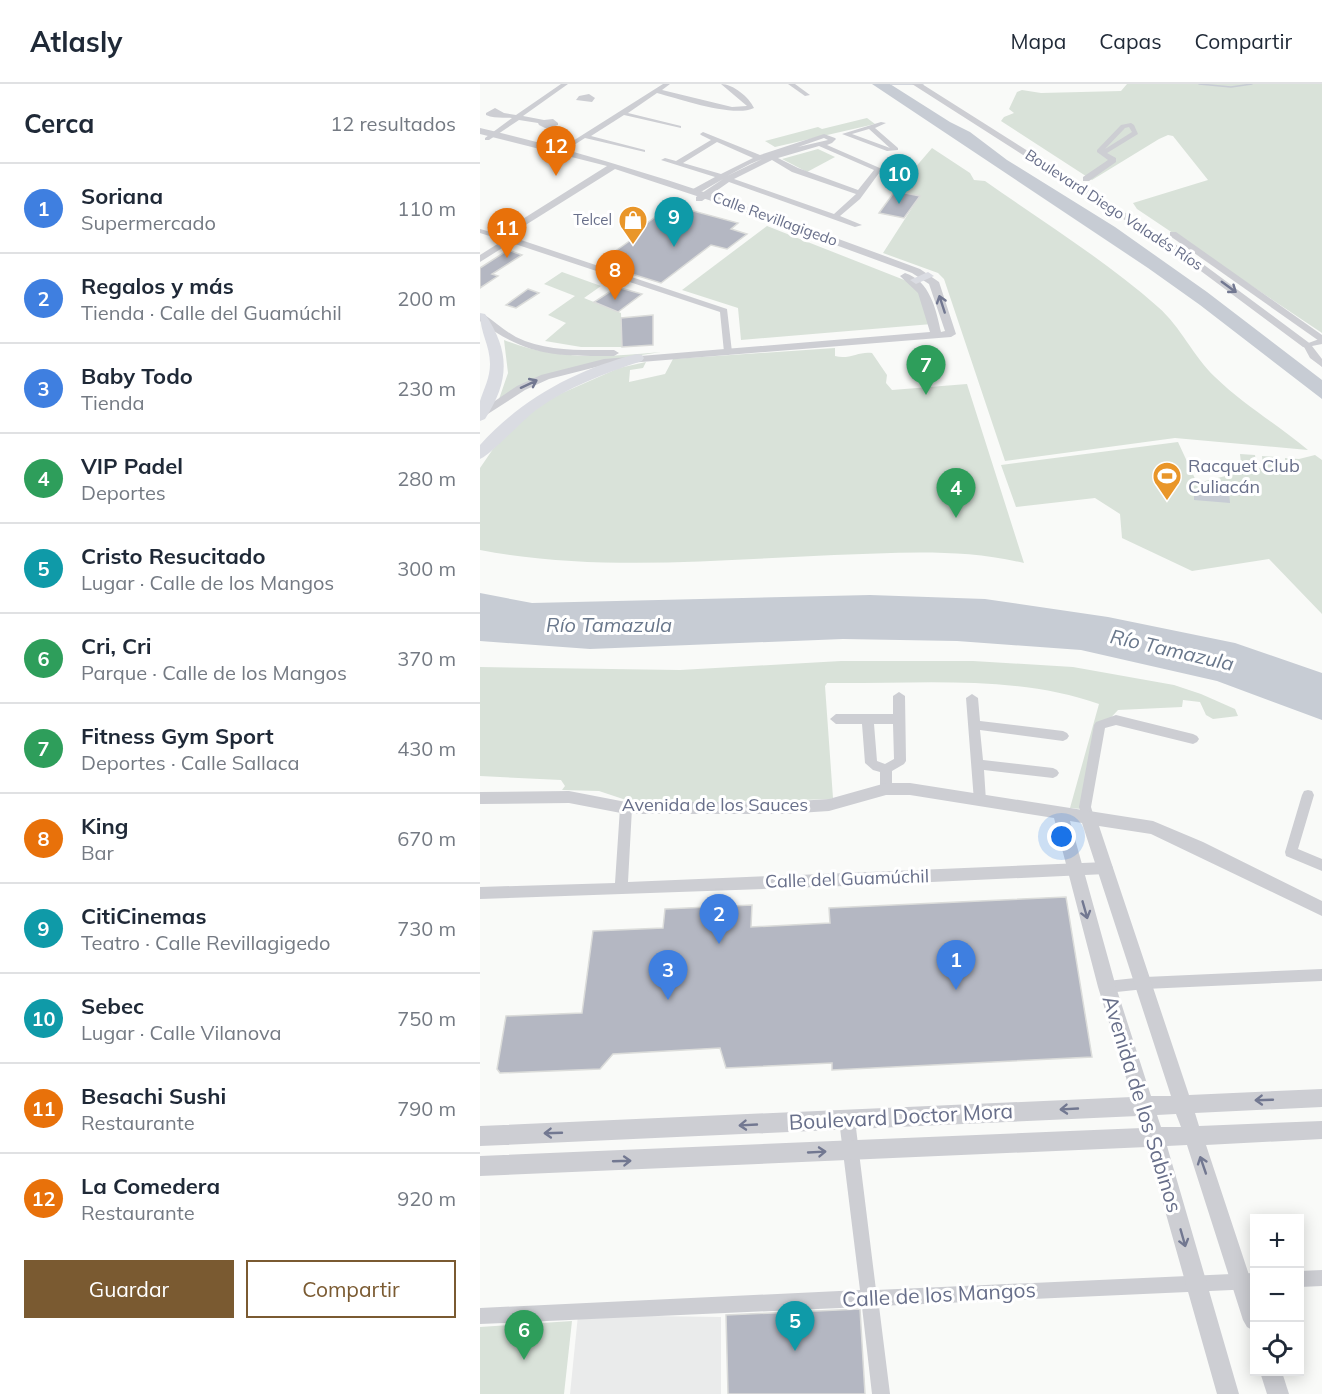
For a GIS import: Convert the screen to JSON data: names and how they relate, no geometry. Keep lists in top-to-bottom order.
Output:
{
  "streets": {
    "street": [
      "Boulevard Diego Valadés Ríos",
      "Calle Revillagigedo",
      "Avenida de los Sauces",
      "Calle del Guamúchil",
      "Avenida de los Sabinos",
      "Boulevard Doctor Mora",
      "Calle de los Mangos"
    ]
  },
  "crossings": [
    ["Avenida de los Sauces", "Avenida de los Sabinos"],
    ["Calle del Guamúchil", "Avenida de los Sabinos"],
    ["Avenida de los Sabinos", "Boulevard Doctor Mora"],
    ["Avenida de los Sabinos", "Calle de los Mangos"]
  ],
  "water": ["Río Tamazula"],
  "places": {
    "shop": ["Telcel"],
    "sports": ["Racquet Club Culiacán"]
  },
  "page": {
    "header": "Atlasly",
    "nav": ["Mapa", "Capas", "Compartir"],
    "heading": ["Cerca", "12 resultados"],
    "pins": [
      "12",
      "10",
      "9",
      "11",
      "8",
      "7",
      "4",
      "2",
      "1",
      "3",
      "5",
      "6"
    ],
    "list": [
      {
        "mark": "1",
        "name": "Soriana",
        "note": "Supermercado",
        "value": "110 m"
      },
      {
        "mark": "2",
        "name": "Regalos y más",
        "note": "Tienda · Calle del Guamúchil",
        "value": "200 m"
      },
      {
        "mark": "3",
        "name": "Baby Todo",
        "note": "Tienda",
        "value": "230 m"
      },
      {
        "mark": "4",
        "name": "VIP Padel",
        "note": "Deportes",
        "value": "280 m"
      },
      {
        "mark": "5",
        "name": "Cristo Resucitado",
        "note": "Lugar · Calle de los Mangos",
        "value": "300 m"
      },
      {
        "mark": "6",
        "name": "Cri, Cri",
        "note": "Parque · Calle de los Mangos",
        "value": "370 m"
      },
      {
        "mark": "7",
        "name": "Fitness Gym Sport",
        "note": "Deportes · Calle Sallaca",
        "value": "430 m"
      },
      {
        "mark": "8",
        "name": "King",
        "note": "Bar",
        "value": "670 m"
      },
      {
        "mark": "9",
        "name": "CitiCinemas",
        "note": "Teatro · Calle Revillagigedo",
        "value": "730 m"
      },
      {
        "mark": "10",
        "name": "Sebec",
        "note": "Lugar · Calle Vilanova",
        "value": "750 m"
      },
      {
        "mark": "11",
        "name": "Besachi Sushi",
        "note": "Restaurante",
        "value": "790 m"
      },
      {
        "mark": "12",
        "name": "La Comedera",
        "note": "Restaurante",
        "value": "920 m"
      }
    ],
    "map_buttons": ["+", "−"],
    "buttons": ["Guardar", "Compartir"]
  }
}
